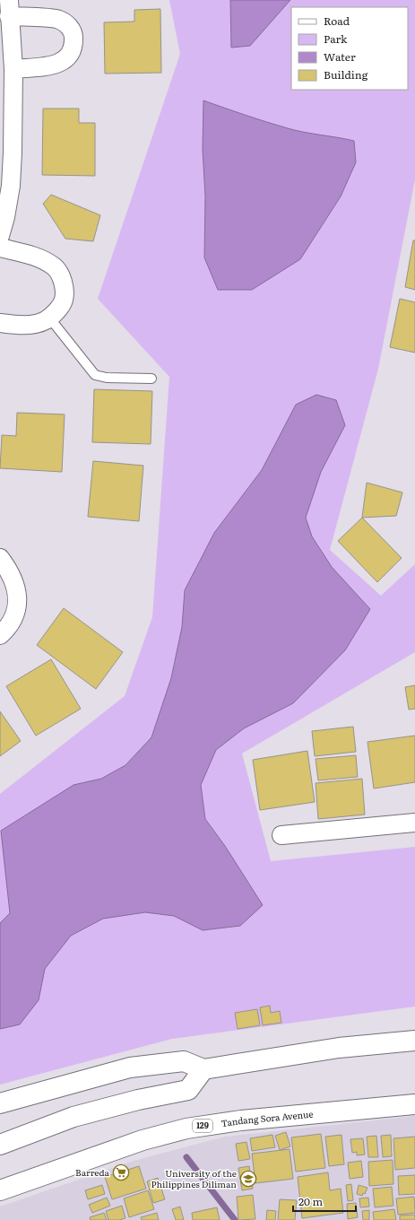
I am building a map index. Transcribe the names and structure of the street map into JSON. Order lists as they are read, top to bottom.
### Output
{
  "streets": {
    "main road": ["Tandang Sora Avenue", "129"]
  },
  "places": {
    "supermarket": ["Barreda"],
    "school or university": ["University of the Philippines Diliman"]
  },
  "legend": [
    "Road",
    "Park",
    "Water",
    "Building"
  ],
  "scale_bar": "20 m"
}
